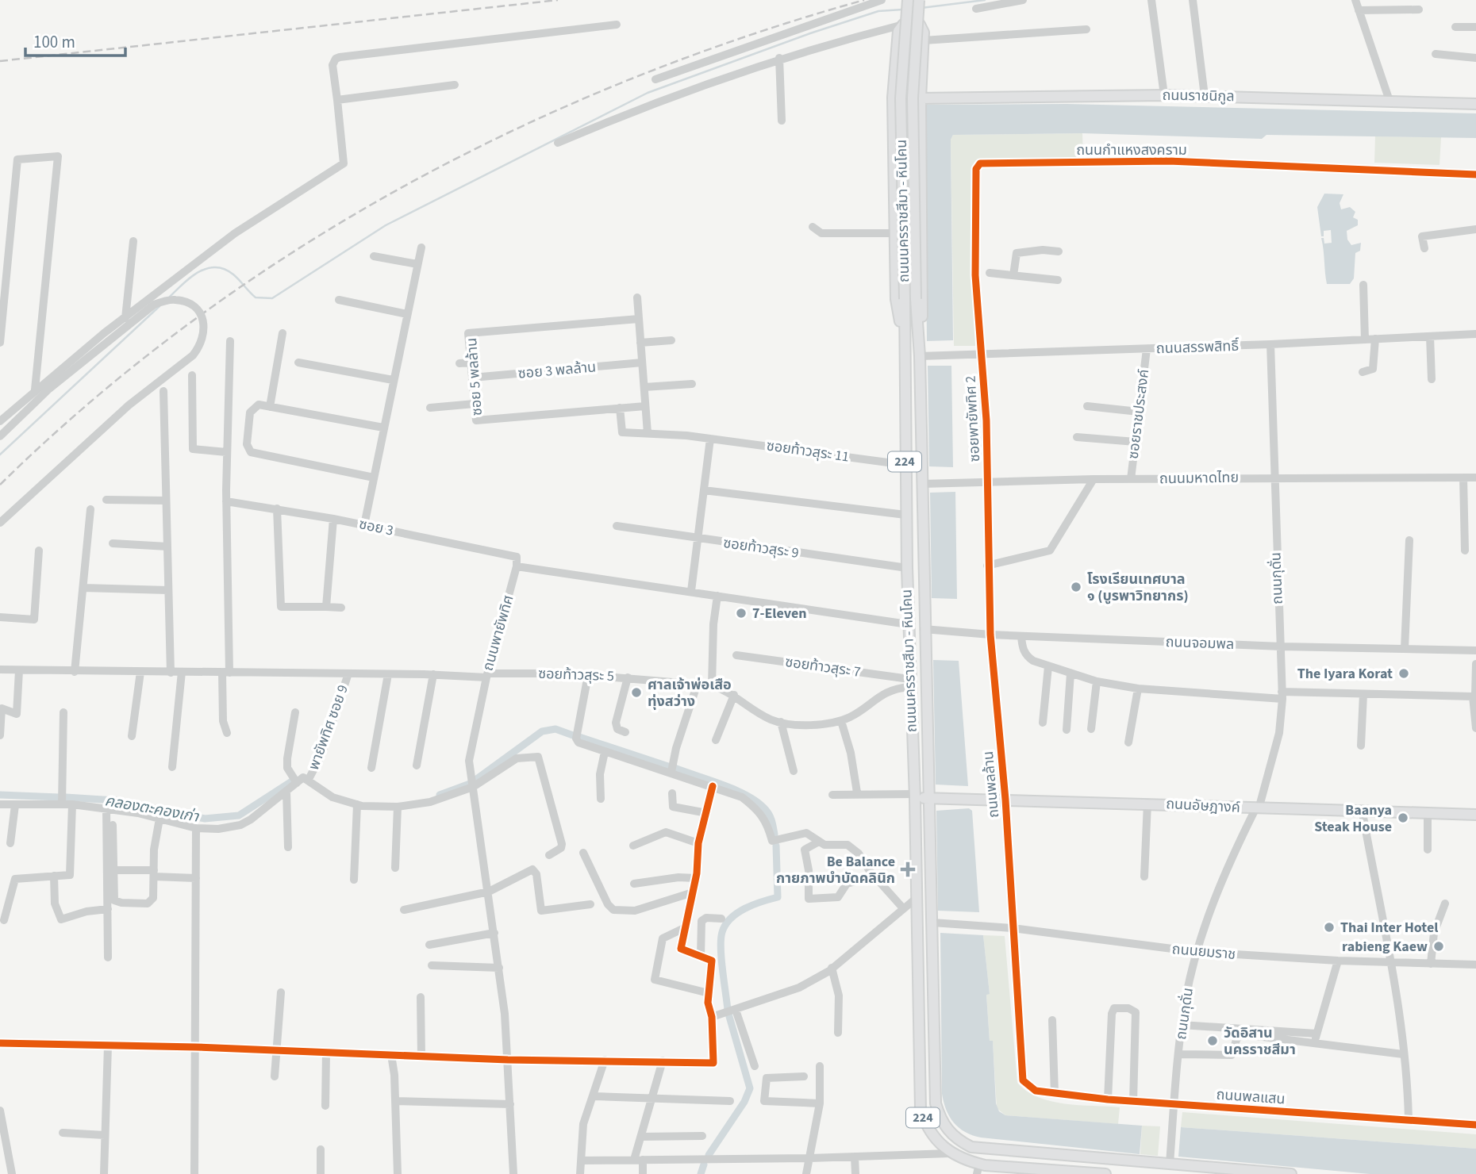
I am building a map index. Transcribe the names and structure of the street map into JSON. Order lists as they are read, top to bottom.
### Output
{
  "streets": {
    "main road": [
      "ถนนราชนิกูล",
      "ถนนนครราชสีมา - หินโคน",
      "224",
      "ถนนอัษฎางค์"
    ],
    "street": [
      "ถนนกำแหงสงคราม",
      "ถนนสรรพสิทธิ์",
      "ซอย 3 พลล้าน",
      "ซอย 5 พลล้าน",
      "ซอยราชประสงค์",
      "ซอยพายัพทิศ 2",
      "ซอยท้าวสุระ 11",
      "ถนนมหาดไทย",
      "ซอย 3",
      "ซอยท้าวสุระ 9",
      "ถนนกุดั่น",
      "ถนนพายัพทิศ",
      "ถนนจอมพล",
      "ซอยท้าวสุระ 7",
      "ซอยท้าวสุระ 5",
      "พายัพทิศ ซอย 9",
      "ถนนพลล้าน",
      "ถนนยมราช",
      "ถนนพลแสน"
    ]
  },
  "crossings": [
    ["ถนนกำแหงสงคราม", "ถนนสรรพสิทธิ์"],
    ["ถนนกำแหงสงคราม", "ซอยพายัพทิศ 2"],
    ["ถนนนครราชสีมา - หินโคน", "ซอยท้าวสุระ 11"],
    ["ถนนนครราชสีมา - หินโคน", "ซอยท้าวสุระ 9"],
    ["ถนนนครราชสีมา - หินโคน", "ซอยท้าวสุระ 7"],
    ["ถนนนครราชสีมา - หินโคน", "ซอยท้าวสุระ 5"],
    ["ถนนนครราชสีมา - หินโคน", "ถนนอัษฎางค์"],
    ["ถนนสรรพสิทธิ์", "ซอยราชประสงค์"],
    ["ถนนสรรพสิทธิ์", "ซอยพายัพทิศ 2"],
    ["ถนนสรรพสิทธิ์", "ถนนกุดั่น"],
    ["ซอย 3 พลล้าน", "ซอย 5 พลล้าน"],
    ["ซอย 5 พลล้าน", "ซอยท้าวสุระ 11"],
    ["ซอยราชประสงค์", "ถนนมหาดไทย"],
    ["ซอยพายัพทิศ 2", "ถนนมหาดไทย"],
    ["ซอยพายัพทิศ 2", "ถนนพลล้าน"],
    ["ถนนมหาดไทย", "ถนนกุดั่น"],
    ["ถนนมหาดไทย", "ถนนพลล้าน"],
    ["ซอย 3", "ถนนพายัพทิศ"],
    ["ถนนกุดั่น", "ถนนจอมพล"],
    ["ถนนกุดั่น", "ถนนอัษฎางค์"],
    ["ถนนกุดั่น", "ถนนยมราช"],
    ["ถนนกุดั่น", "ถนนพลแสน"],
    ["ถนนพายัพทิศ", "ซอยท้าวสุระ 5"],
    ["ถนนพายัพทิศ", "พายัพทิศ ซอย 9"],
    ["ถนนจอมพล", "ถนนพลล้าน"],
    ["ซอยท้าวสุระ 7", "ซอยท้าวสุระ 5"],
    ["ถนนพลล้าน", "ถนนอัษฎางค์"],
    ["ถนนพลล้าน", "ถนนยมราช"],
    ["ถนนพลล้าน", "ถนนพลแสน"]
  ],
  "water": ["คลองตะคองเก่า"],
  "places": {
    "other": [
      "โรงเรียนเทศบาล ๑ (บูรพาวิทยากร)",
      "7-Eleven",
      "The Iyara Korat",
      "ศาลเจ้าพ่อเสือ ทุ่งสว่าง",
      "Baanya Steak House",
      "Thai Inter Hotel",
      "rabieng Kaew",
      "วัดอิสาน นครราชสีมา"
    ],
    "health": ["Be Balance กายภาพบำบัดคลินิก"]
  },
  "scale_bar": "100 m"
}
